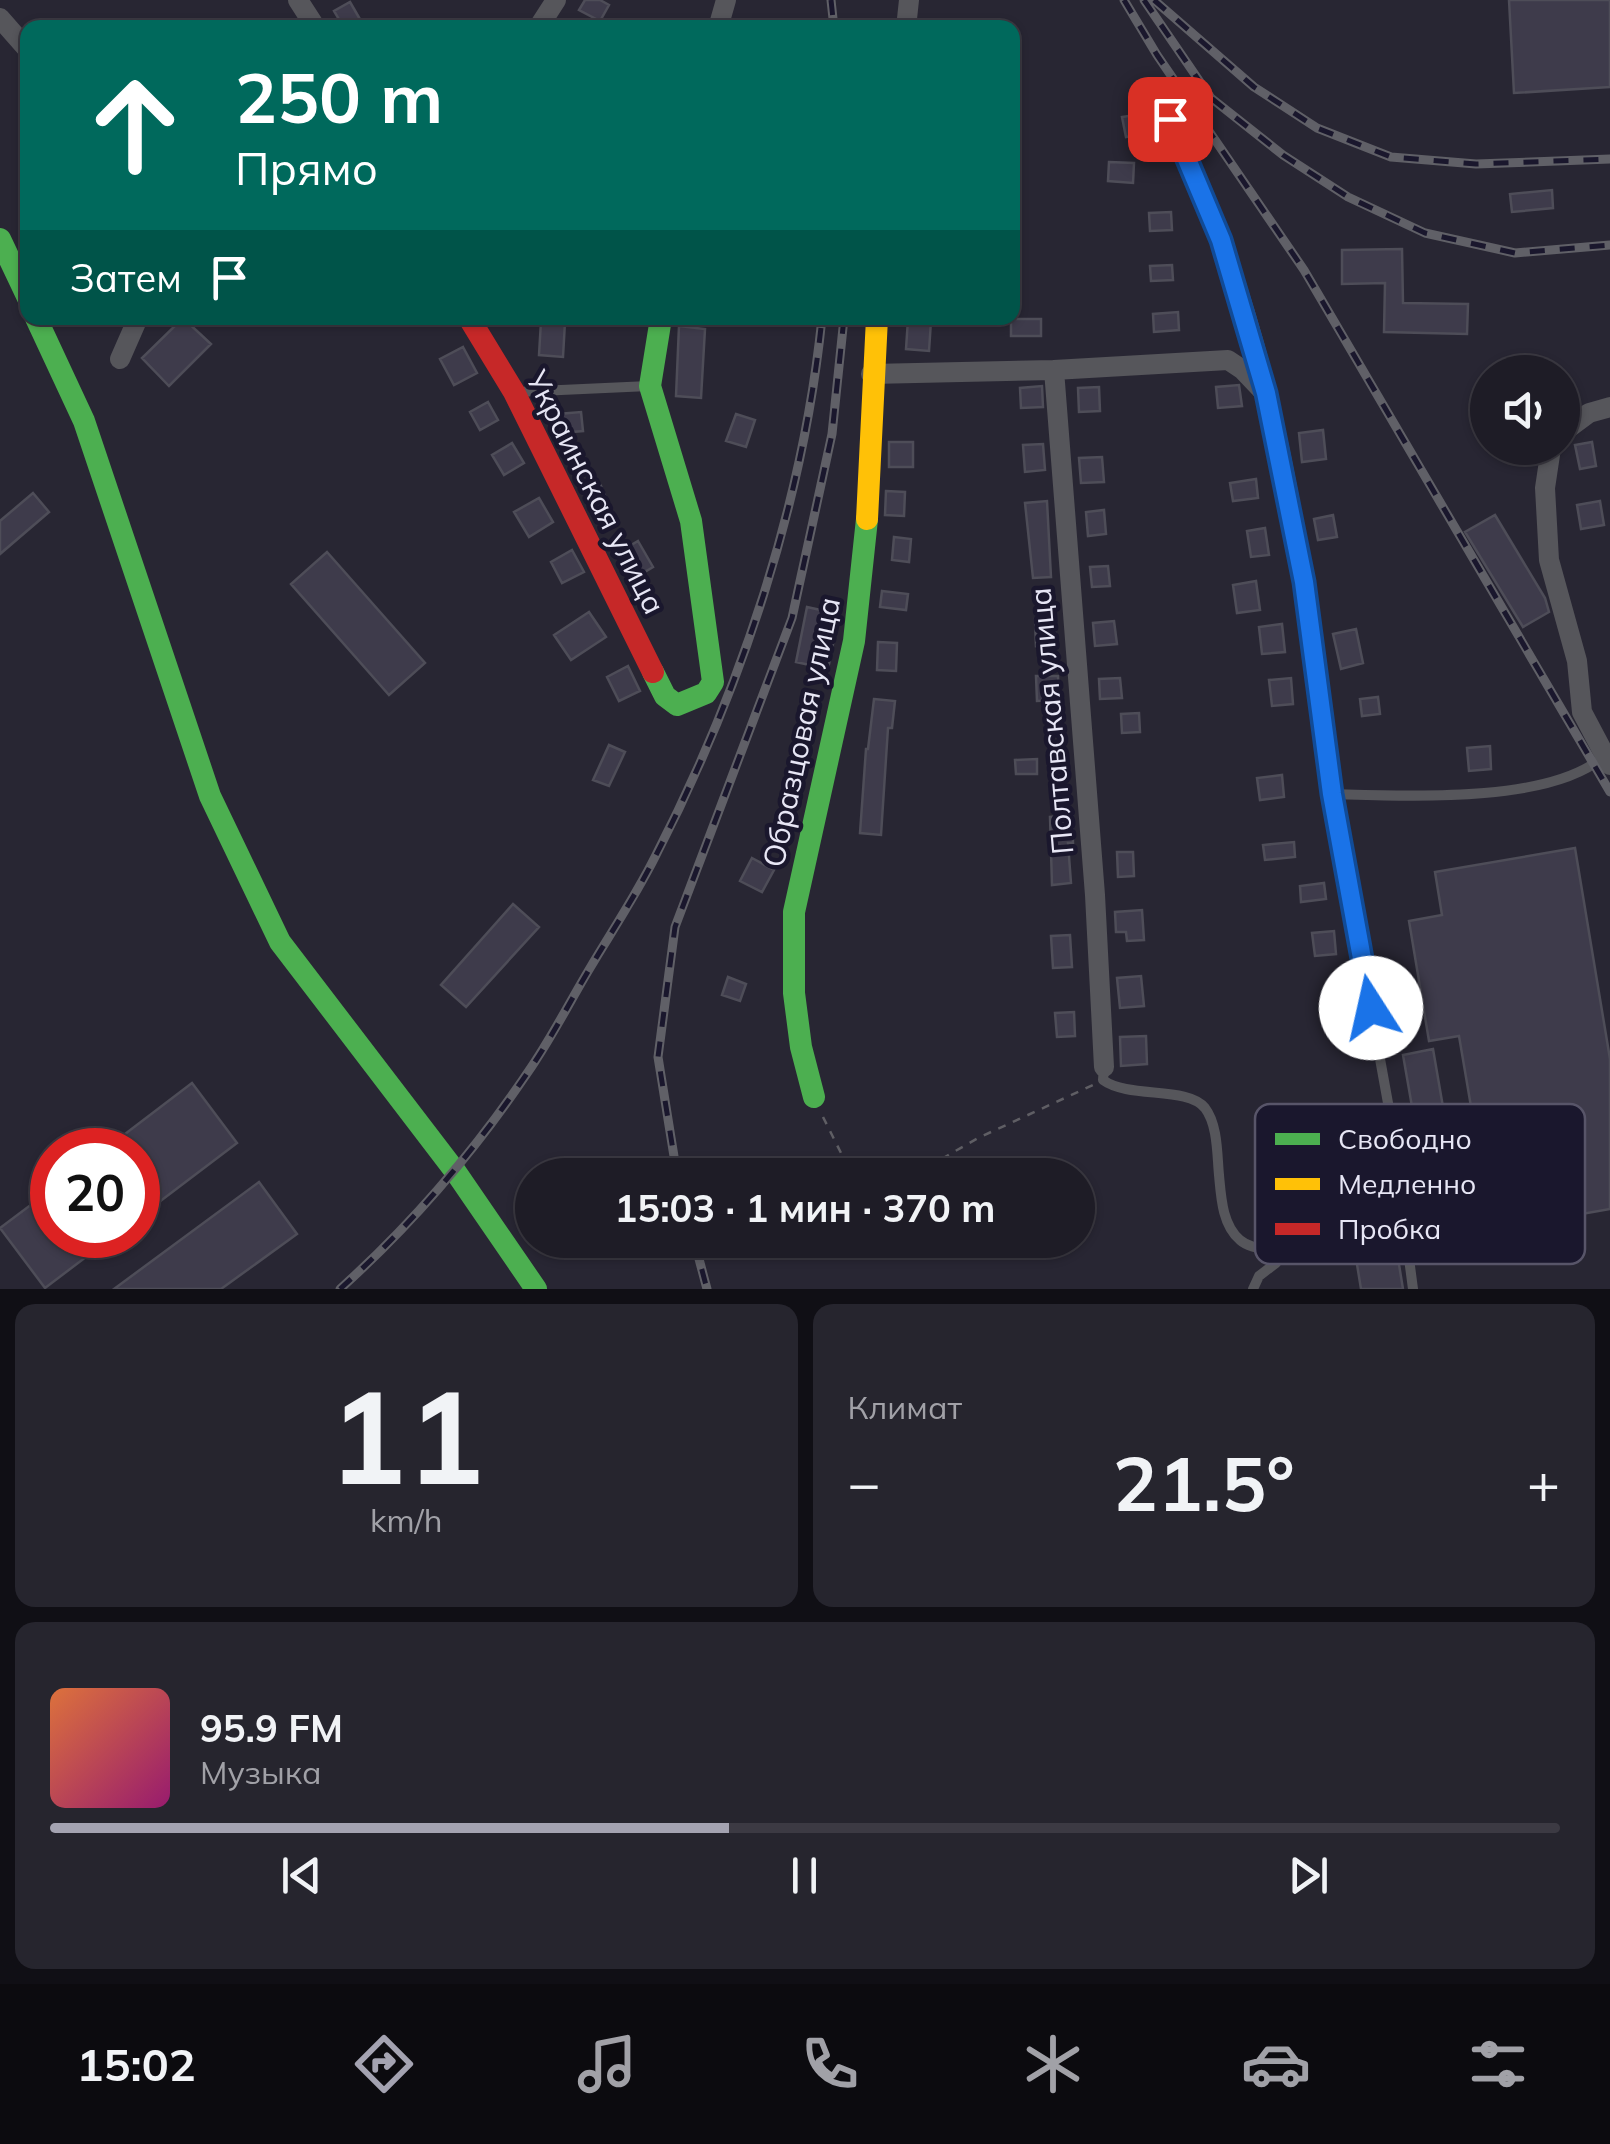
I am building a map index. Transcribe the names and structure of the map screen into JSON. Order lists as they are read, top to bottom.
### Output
{
  "streets": {
    "street": ["Украинская улица", "Полтавская улица", "Образцовая улица"]
  },
  "legend": ["Свободно", "Медленно", "Пробка"],
  "page": {
    "turn": ["250 m", "Прямо"],
    "then": "Затем",
    "limit": "20",
    "trip": "15:03 · 1 мин · 370 m",
    "tile": [
      ["11", "km/h"],
      "Климат"
    ],
    "heat": ["−", "21.5°", "+"],
    "song": ["95.9 FM", "Музыка"],
    "tabs": "15:02"
  }
}
